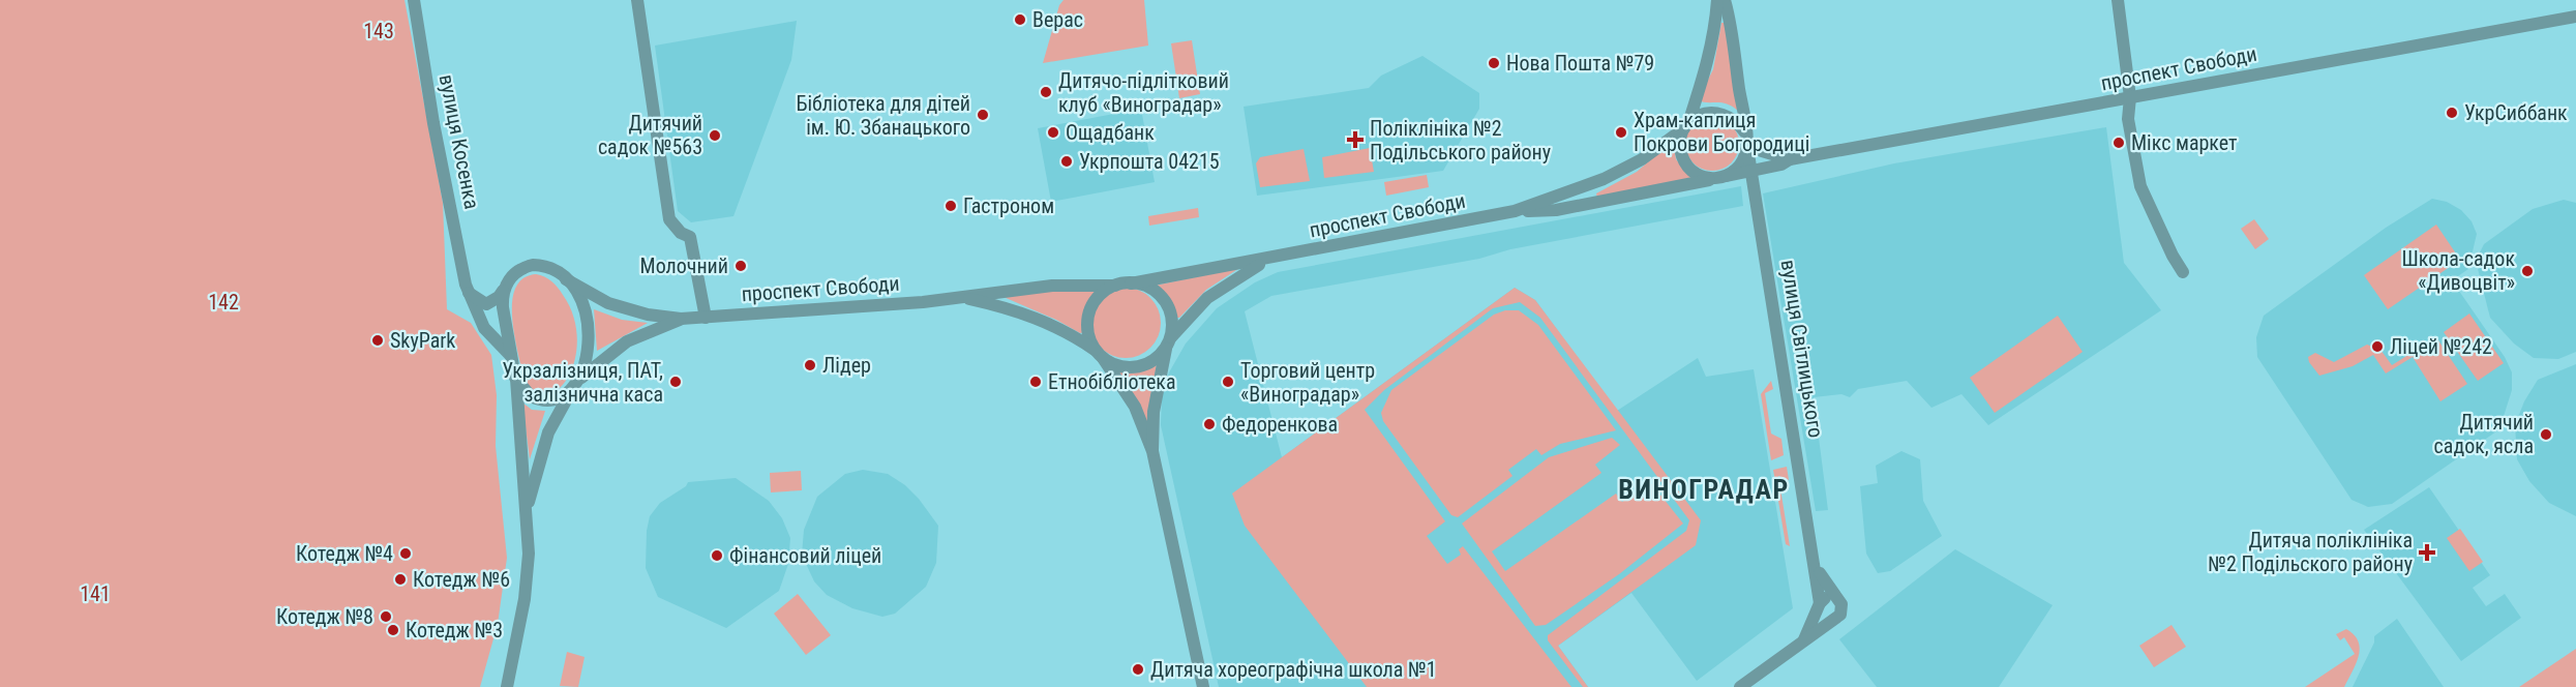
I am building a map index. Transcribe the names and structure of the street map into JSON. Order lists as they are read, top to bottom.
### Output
{
  "streets": {
    "street": ["проспект Свободи", "вулиця Косенка", "вулиця Світлицького"]
  },
  "crossings": [
    ["проспект Свободи", "вулиця Косенка"],
    ["проспект Свободи", "вулиця Світлицького"]
  ],
  "districts": ["ВИНОГРАДАР"],
  "parks": ["143", "142", "141"],
  "places": {
    "other": [
      "Верас",
      "Нова Пошта №79",
      "Дитячо-підлітковий клуб «Виноградар»",
      "УкрСиббанк",
      "Бібліотека для дітей ім. Ю. Збанацького",
      "Ощадбанк",
      "Храм-каплиця Покрови Богородиці",
      "Дитячий садок №563",
      "Мікс маркет",
      "Укрпошта 04215",
      "Гастроном",
      "Молочний",
      "Школа-садок «Дивоцвіт»",
      "SkyPark",
      "Ліцей №242",
      "Лідер",
      "Укрзалізниця, ПАТ, залізнична каса",
      "Етнобібліотека",
      "Торговий центр «Виноградар»",
      "Федоренкова",
      "Дитячий садок, ясла",
      "Котедж №4",
      "Фінансовий ліцей",
      "Котедж №6",
      "Котедж №8",
      "Котедж №3",
      "Дитяча хореографічна школа №1"
    ],
    "health": ["Поліклініка №2 Подільського району", "Дитяча поліклініка №2 Подільского району"]
  }
}
